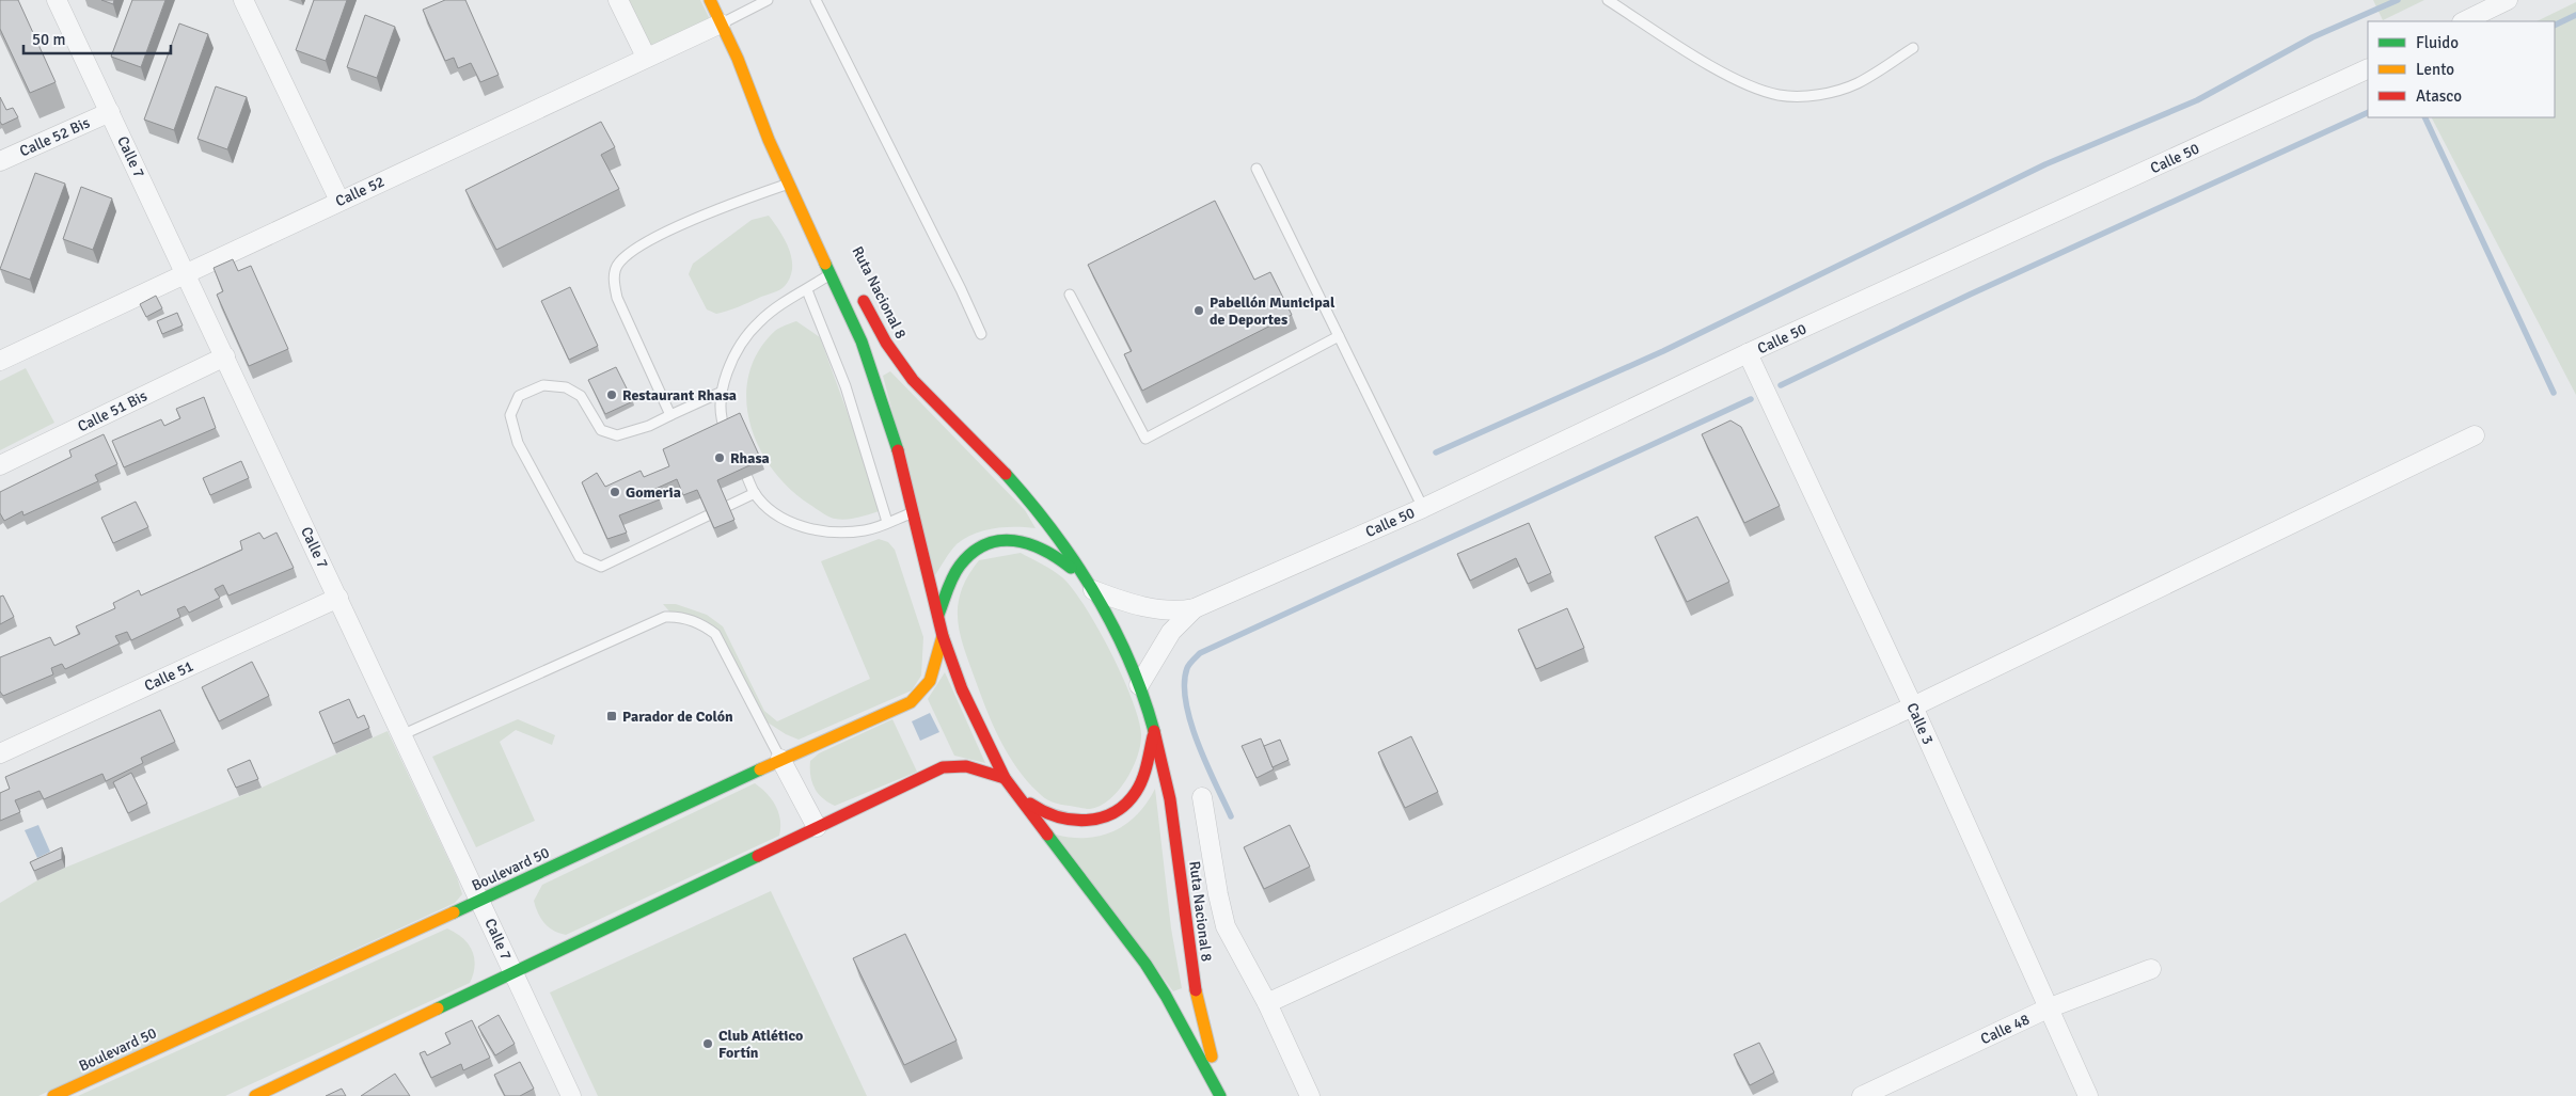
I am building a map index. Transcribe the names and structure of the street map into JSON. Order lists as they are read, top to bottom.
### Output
{
  "streets": {
    "main road": ["Ruta Nacional 8", "Boulevard 50"],
    "street": [
      "Calle 52 Bis",
      "Calle 7",
      "Calle 50",
      "Calle 52",
      "Calle 51 Bis",
      "Calle 51",
      "Calle 3",
      "Calle 48"
    ]
  },
  "crossings": [
    ["Calle 52 Bis", "Calle 7"],
    ["Calle 7", "Calle 52"],
    ["Calle 7", "Calle 51 Bis"],
    ["Calle 7", "Calle 51"],
    ["Calle 7", "Boulevard 50"],
    ["Calle 50", "Ruta Nacional 8"],
    ["Calle 50", "Calle 3"],
    ["Calle 52", "Ruta Nacional 8"],
    ["Ruta Nacional 8", "Boulevard 50"],
    ["Calle 3", "Calle 48"]
  ],
  "places": {
    "other": [
      "Pabellón Municipal de Deportes",
      "Restaurant Rhasa",
      "Rhasa",
      "Gomeria",
      "Club Atlético Fortín"
    ],
    "transit": ["Parador de Colón"]
  },
  "legend": ["Fluido", "Lento", "Atasco"],
  "scale_bar": "50 m"
}
